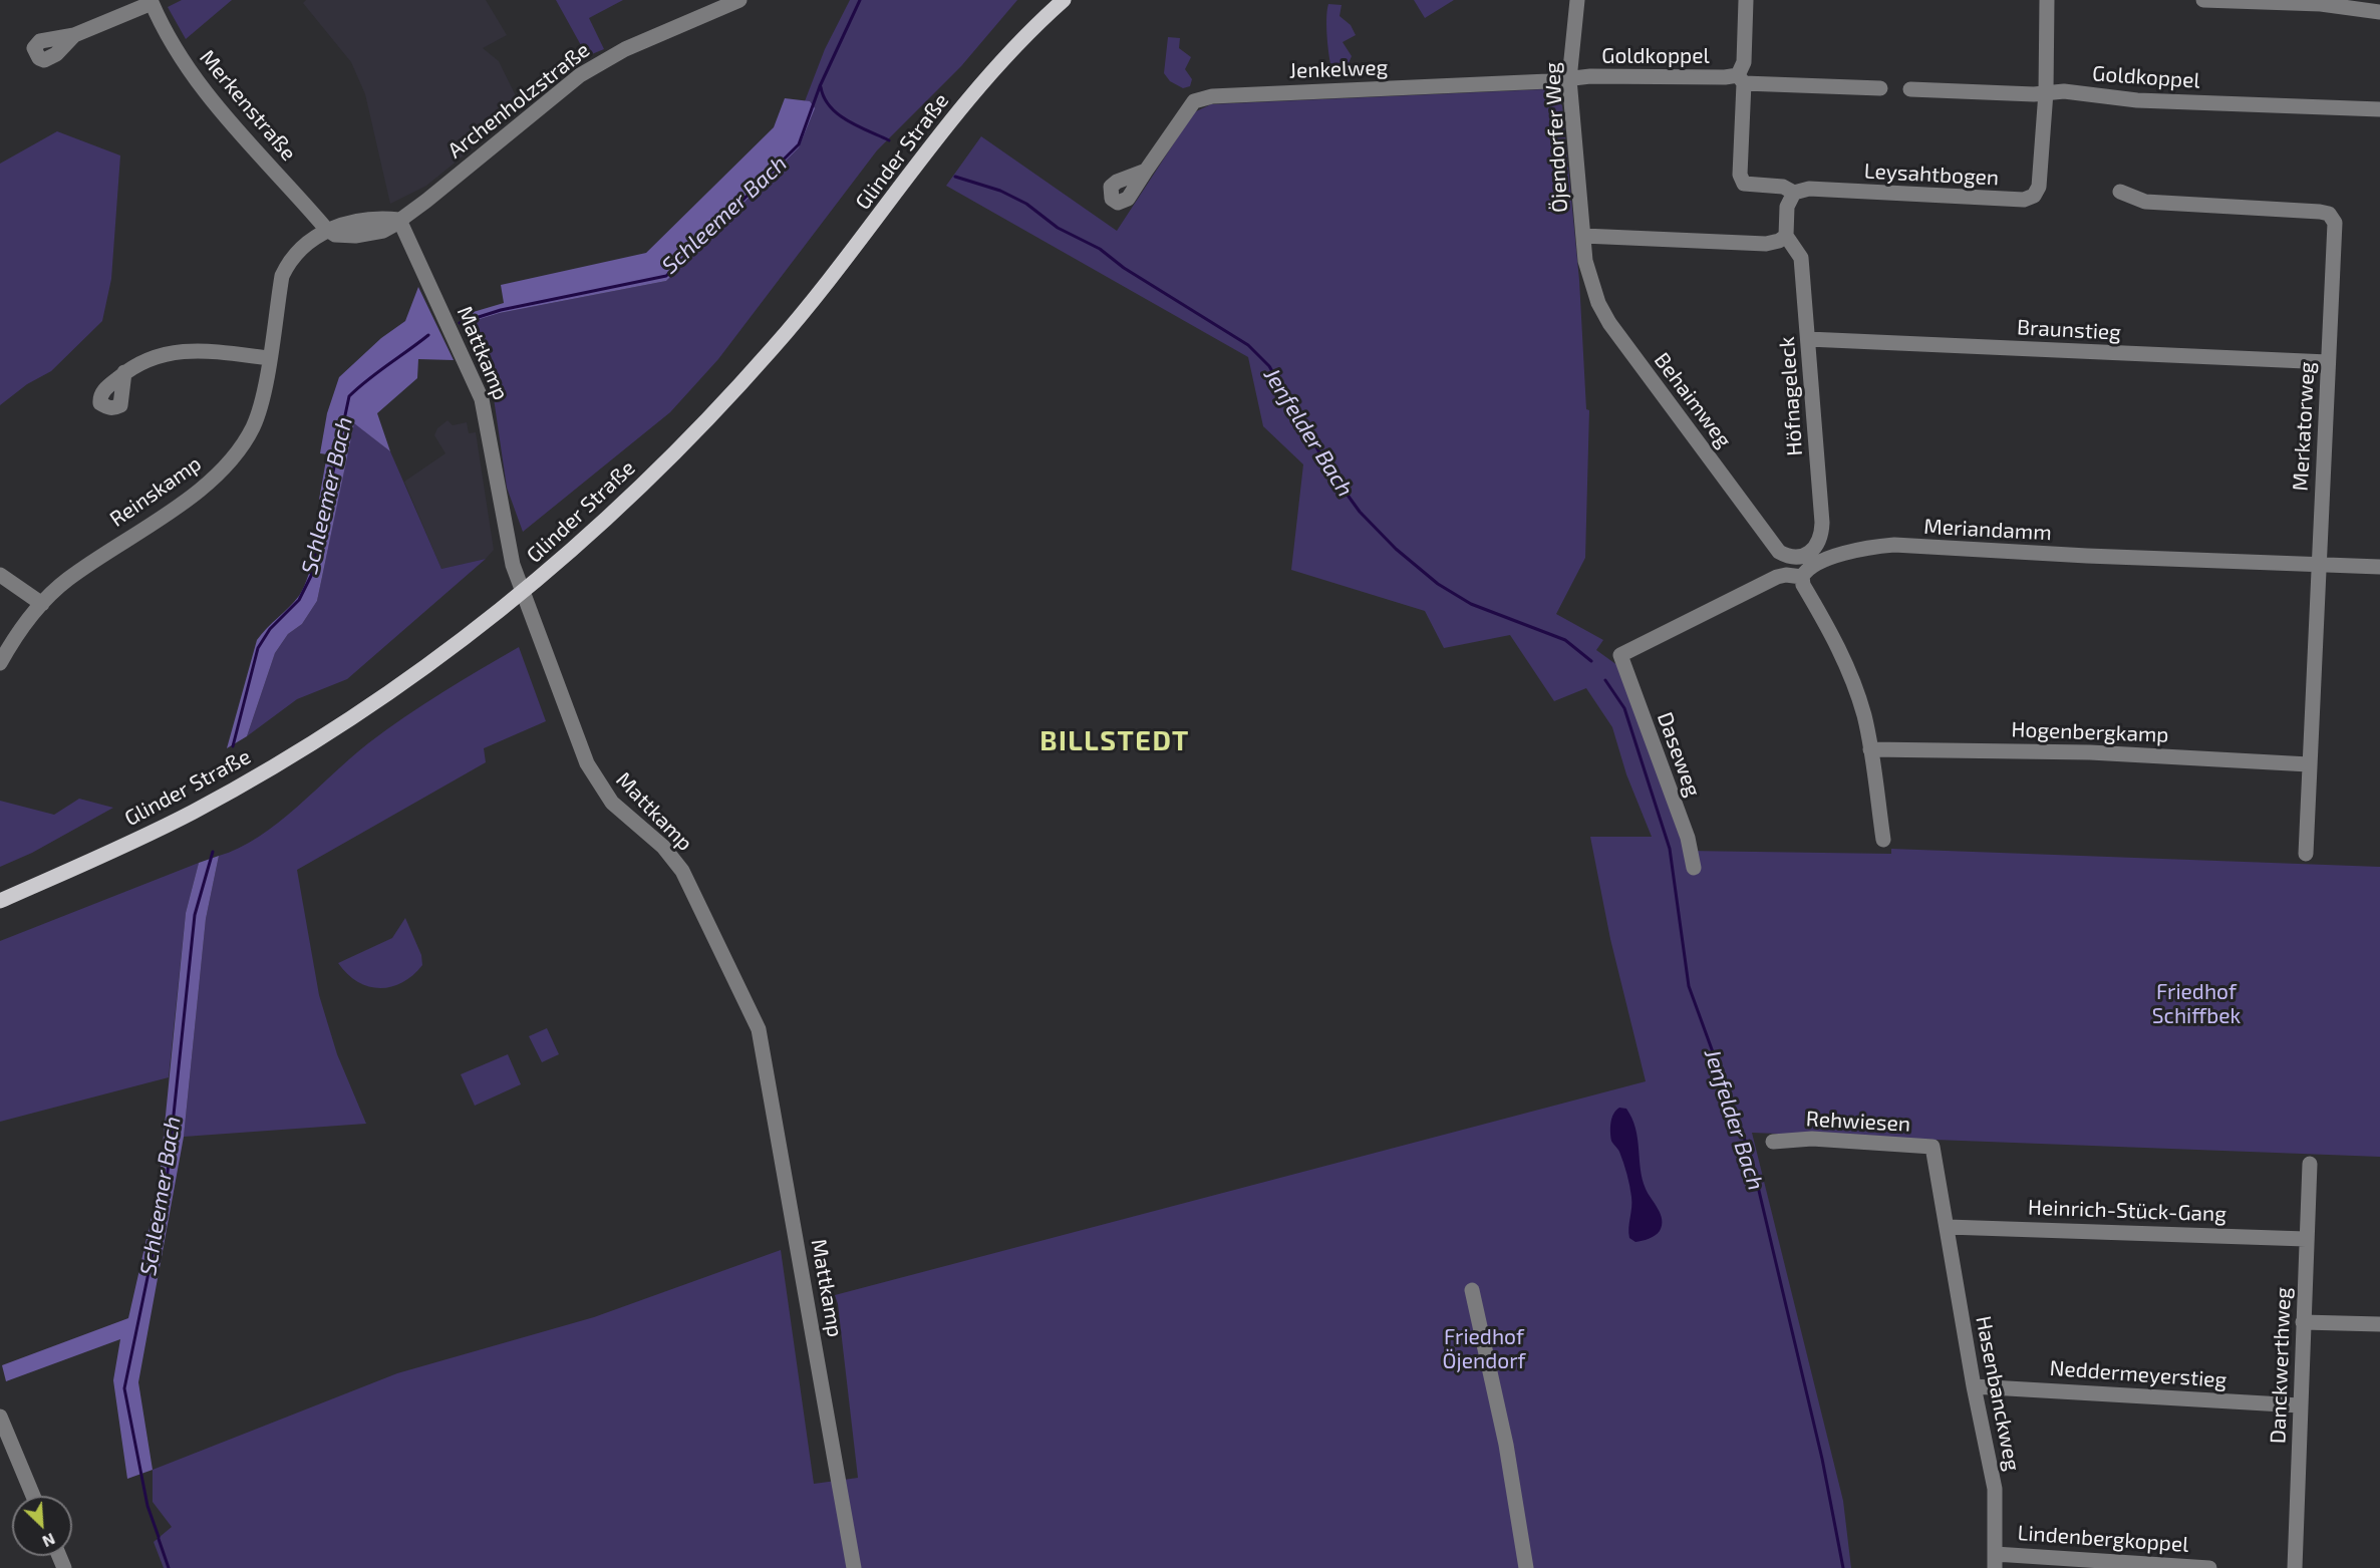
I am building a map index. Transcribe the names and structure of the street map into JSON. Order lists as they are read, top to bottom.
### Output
{
  "streets": {
    "main road": ["Glinder Straße"],
    "street": [
      "Goldkoppel",
      "Jenkelweg",
      "Archenholzstraße",
      "Merkenstraße",
      "Öjendorfer Weg",
      "Leysahtbogen",
      "Braunstieg",
      "Mattkamp",
      "Höfnageleck",
      "Behaimweg",
      "Merkatorweg",
      "Reinskamp",
      "Meriandamm",
      "Hogenbergkamp",
      "Daseweg",
      "Rehwiesen",
      "Heinrich-Stück-Gang",
      "Danckwerthweg",
      "Neddermeyerstieg",
      "Hasenbanckweg",
      "Lindenbergkoppel"
    ]
  },
  "crossings": [
    ["Goldkoppel", "Jenkelweg"],
    ["Goldkoppel", "Öjendorfer Weg"],
    ["Goldkoppel", "Leysahtbogen"],
    ["Jenkelweg", "Öjendorfer Weg"],
    ["Archenholzstraße", "Merkenstraße"],
    ["Archenholzstraße", "Mattkamp"],
    ["Archenholzstraße", "Reinskamp"],
    ["Merkenstraße", "Reinskamp"],
    ["Öjendorfer Weg", "Behaimweg"],
    ["Glinder Straße", "Mattkamp"],
    ["Braunstieg", "Höfnageleck"],
    ["Braunstieg", "Merkatorweg"],
    ["Höfnageleck", "Behaimweg"],
    ["Merkatorweg", "Meriandamm"],
    ["Merkatorweg", "Hogenbergkamp"],
    ["Meriandamm", "Daseweg"],
    ["Rehwiesen", "Heinrich-Stück-Gang"],
    ["Rehwiesen", "Hasenbanckweg"],
    ["Heinrich-Stück-Gang", "Danckwerthweg"],
    ["Heinrich-Stück-Gang", "Hasenbanckweg"],
    ["Danckwerthweg", "Neddermeyerstieg"],
    ["Neddermeyerstieg", "Hasenbanckweg"],
    ["Hasenbanckweg", "Lindenbergkoppel"]
  ],
  "districts": ["BILLSTEDT"],
  "water": ["Schleemer Bach", "Jenfelder Bach"],
  "parks": ["Friedhof Schiffbek", "Friedhof Öjendorf"],
  "north": "bottom right"
}
